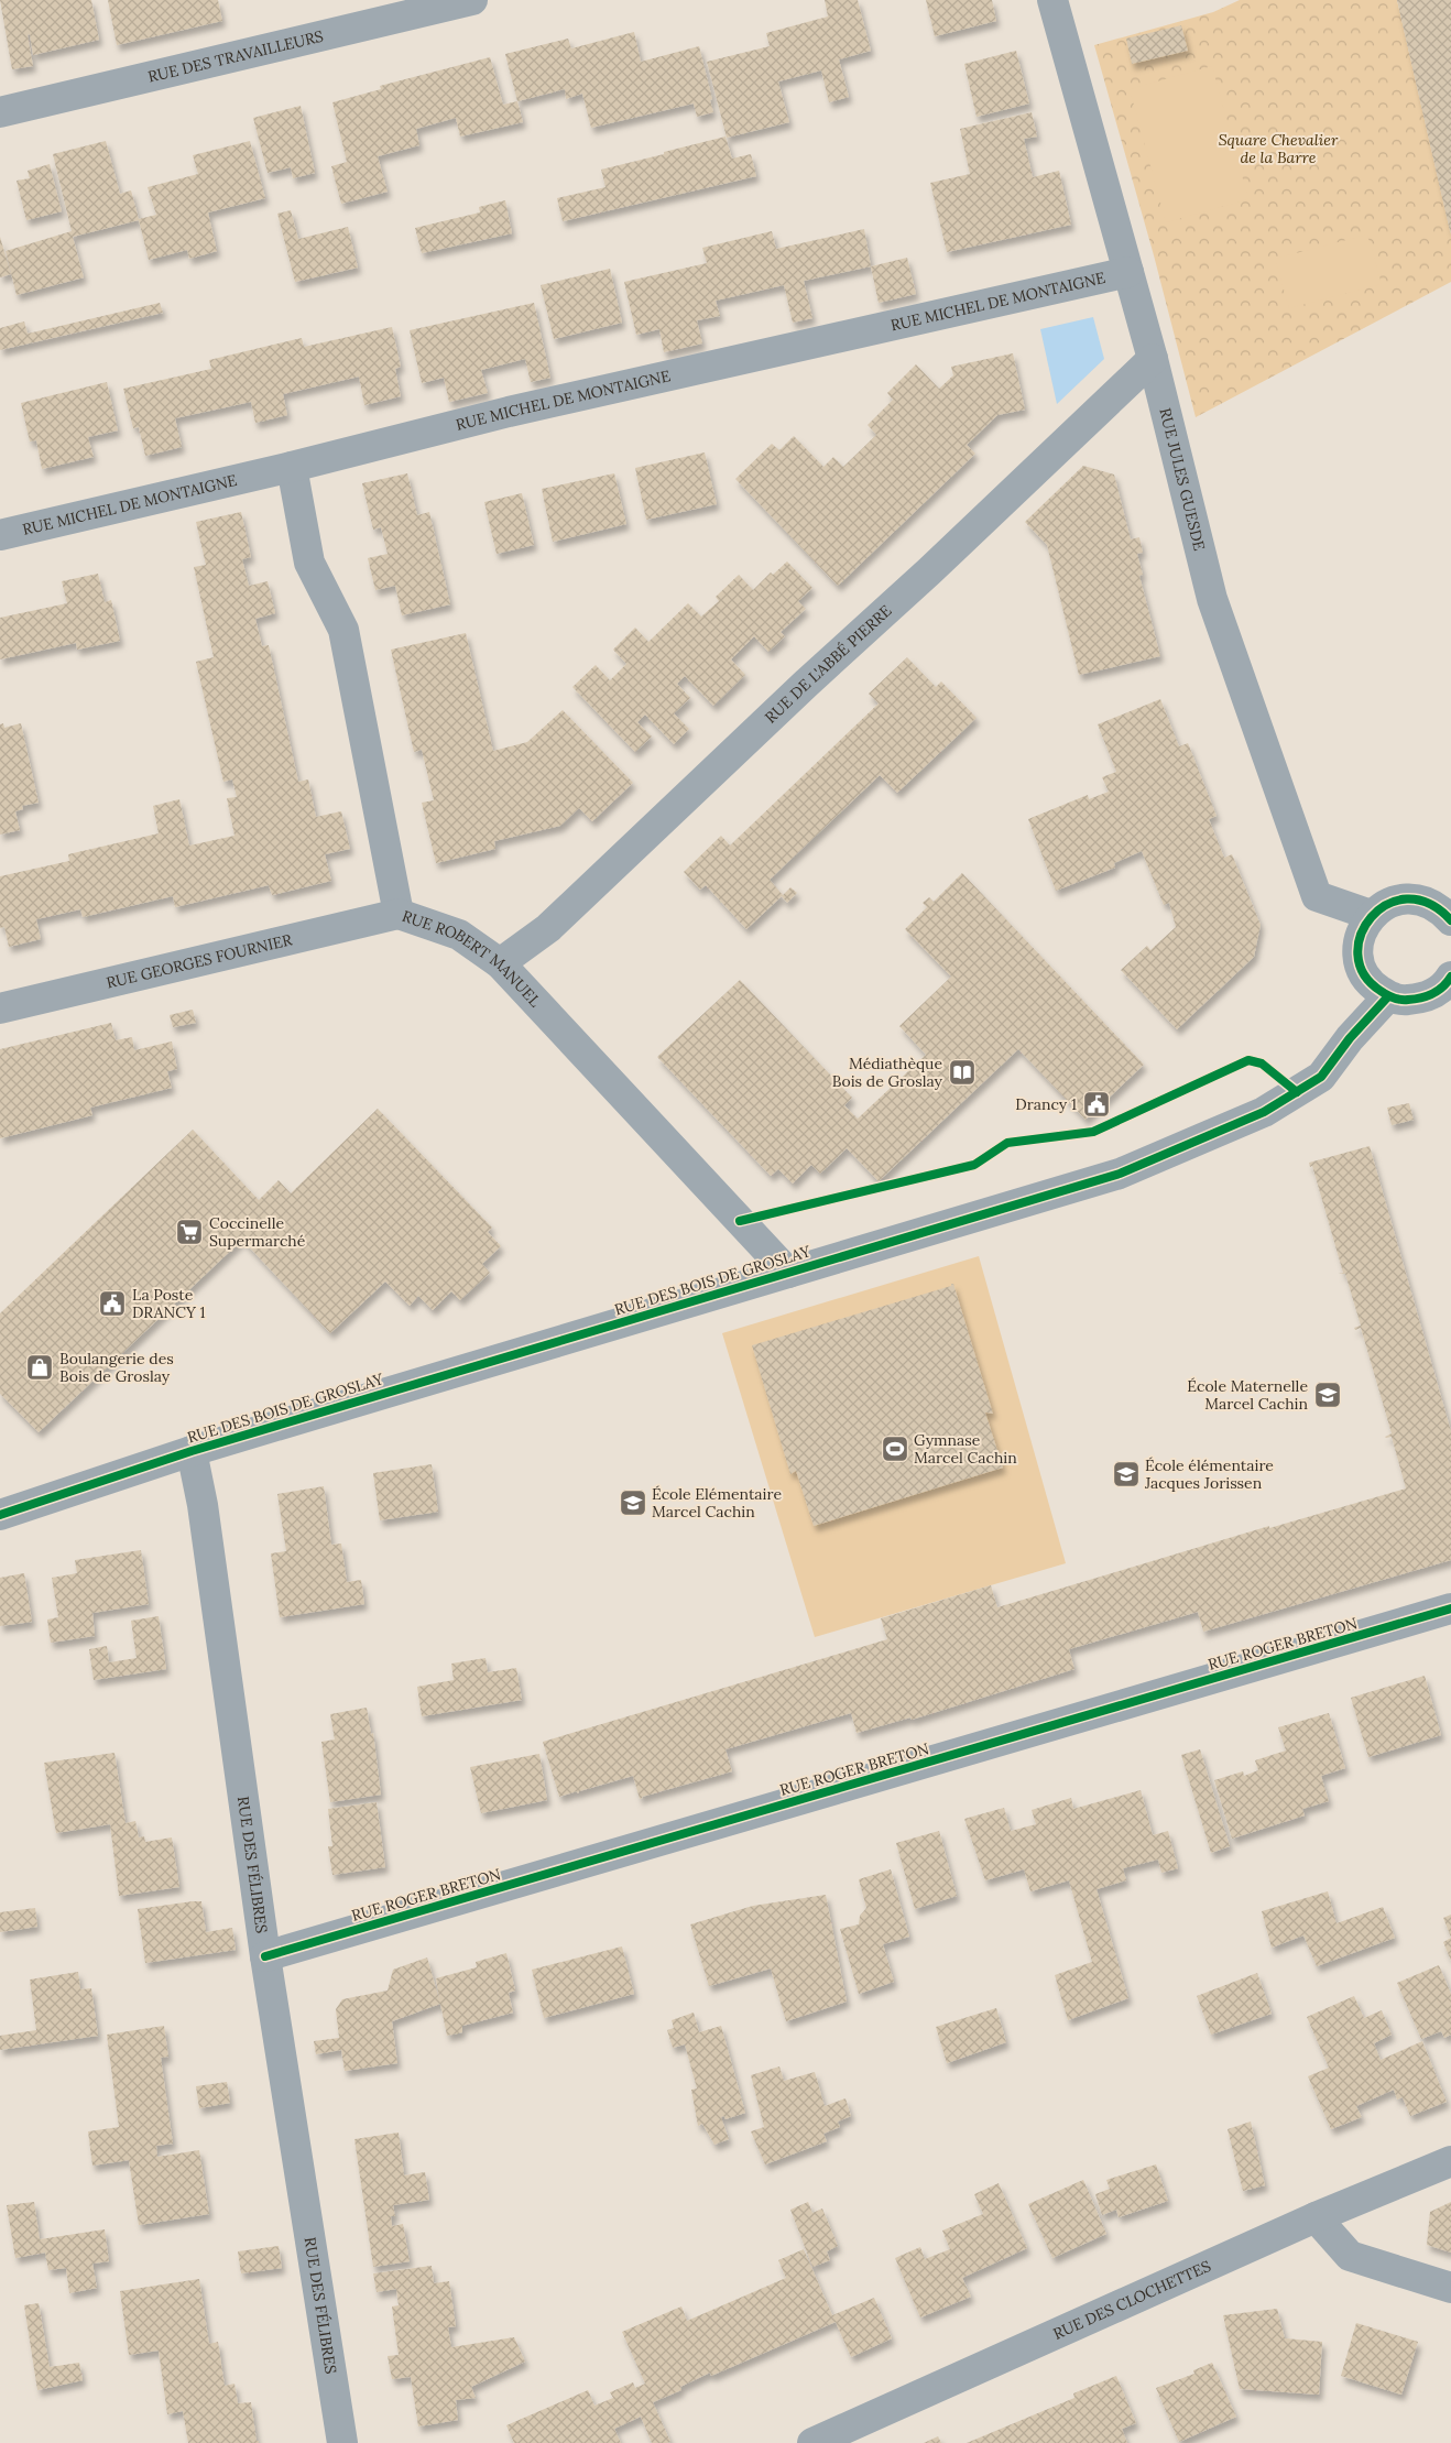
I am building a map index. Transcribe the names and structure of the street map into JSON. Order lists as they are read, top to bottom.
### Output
{
  "streets": {
    "street": [
      "RUE DES TRAVAILLEURS",
      "RUE MICHEL DE MONTAIGNE",
      "RUE JULES GUESDE",
      "RUE DE L'ABBÉ PIERRE",
      "RUE ROBERT MANUEL",
      "RUE GEORGES FOURNIER",
      "RUE DES BOIS DE GROSLAY",
      "RUE ROGER BRETON",
      "RUE DES FÉLIBRES",
      "RUE DES CLOCHETTES"
    ]
  },
  "crossings": [
    ["RUE MICHEL DE MONTAIGNE", "RUE JULES GUESDE"],
    ["RUE MICHEL DE MONTAIGNE", "RUE ROBERT MANUEL"],
    ["RUE JULES GUESDE", "RUE DE L'ABBÉ PIERRE"],
    ["RUE DE L'ABBÉ PIERRE", "RUE ROBERT MANUEL"],
    ["RUE ROBERT MANUEL", "RUE GEORGES FOURNIER"],
    ["RUE ROBERT MANUEL", "RUE DES BOIS DE GROSLAY"],
    ["RUE DES BOIS DE GROSLAY", "RUE DES FÉLIBRES"],
    ["RUE ROGER BRETON", "RUE DES FÉLIBRES"]
  ],
  "parks": ["Square Chevalier de la Barre"],
  "places": {
    "library": ["Médiathèque Bois de Groslay"],
    "public building": ["Drancy 1", "La Poste DRANCY 1"],
    "supermarket": ["Coccinelle Supermarché"],
    "shop": ["Boulangerie des Bois de Groslay"],
    "school or university": ["École Maternelle Marcel Cachin", "École élémentaire Jacques Jorissen", "École Elémentaire Marcel Cachin"],
    "sports": ["Gymnase Marcel Cachin"]
  }
}
